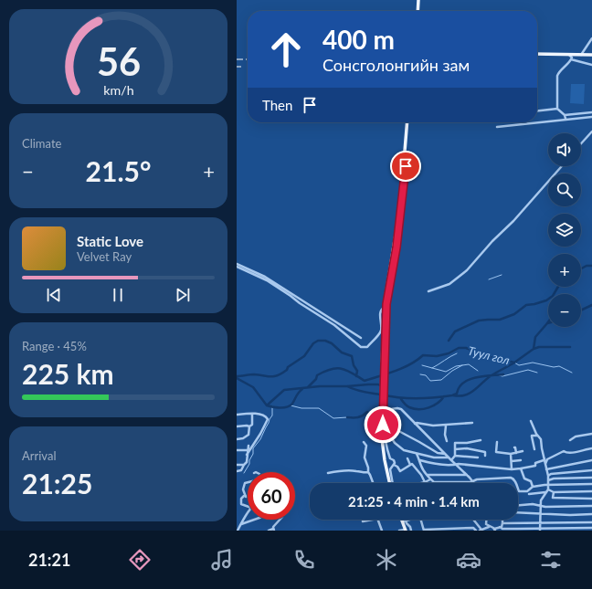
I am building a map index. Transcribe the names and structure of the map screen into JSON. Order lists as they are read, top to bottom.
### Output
{
  "water": ["Туул гол"],
  "page": {
    "turn": ["400 m", "Сонсголонгийн зам"],
    "then": "Then",
    "tile": [
      "Climate",
      ["Range · 45%", "225 km"],
      ["Arrival", "21:25"]
    ],
    "map_buttons": ["+", "−"],
    "heat": ["−", "21.5°", "+"],
    "song": ["Static Love", "Velvet Ray"],
    "limit": "60",
    "trip": "21:25 · 4 min · 1.4 km",
    "tabs": "21:21",
    "gauge": ["56", "km/h"]
  }
}
